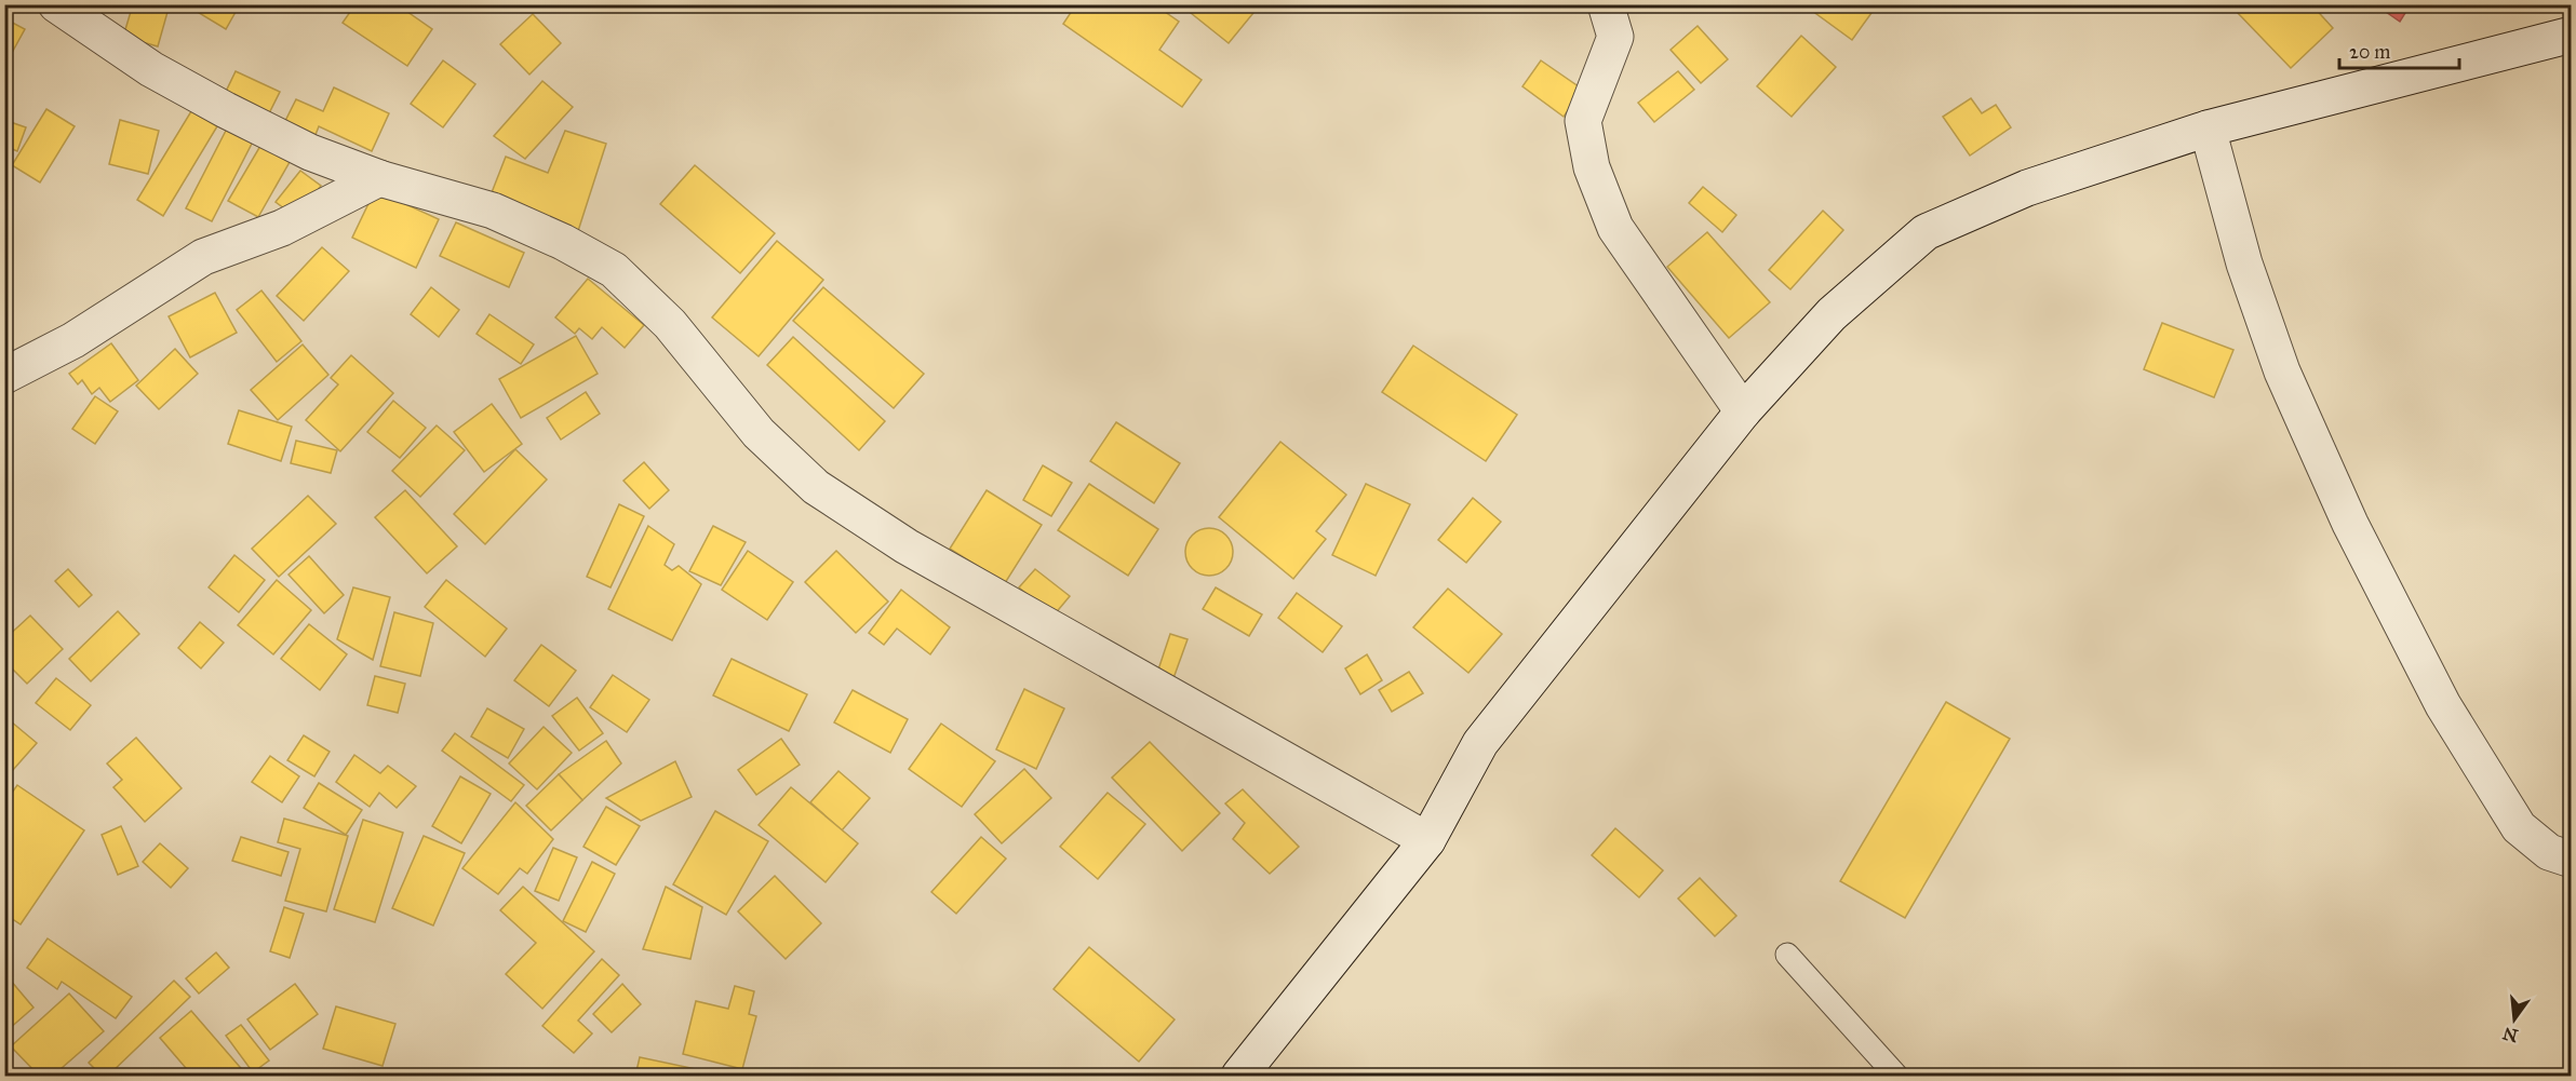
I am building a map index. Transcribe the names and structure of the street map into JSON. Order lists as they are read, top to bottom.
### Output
{
  "scale_bar": "20 m",
  "north": "bottom"
}
